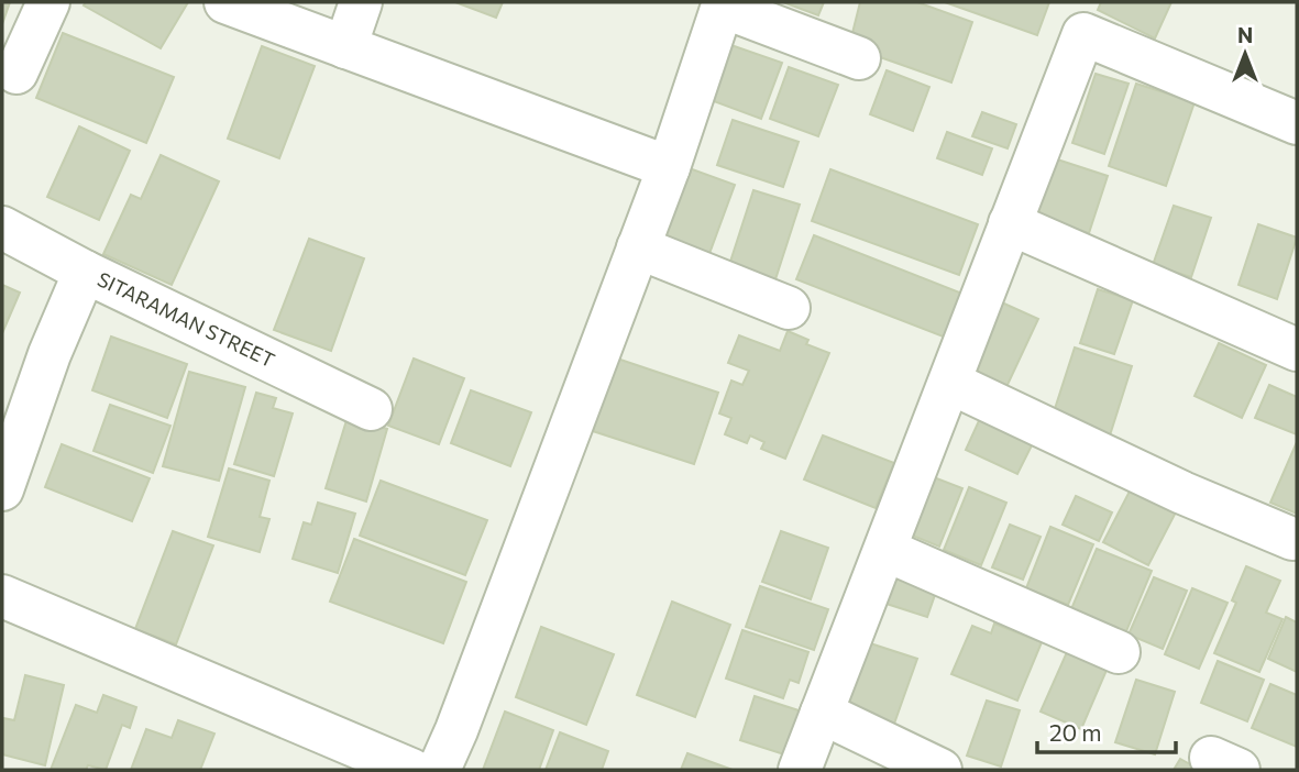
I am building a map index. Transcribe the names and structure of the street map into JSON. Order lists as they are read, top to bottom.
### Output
{
  "streets": {
    "street": ["SITARAMAN STREET"]
  },
  "scale_bar": "20 m",
  "north": "top"
}
